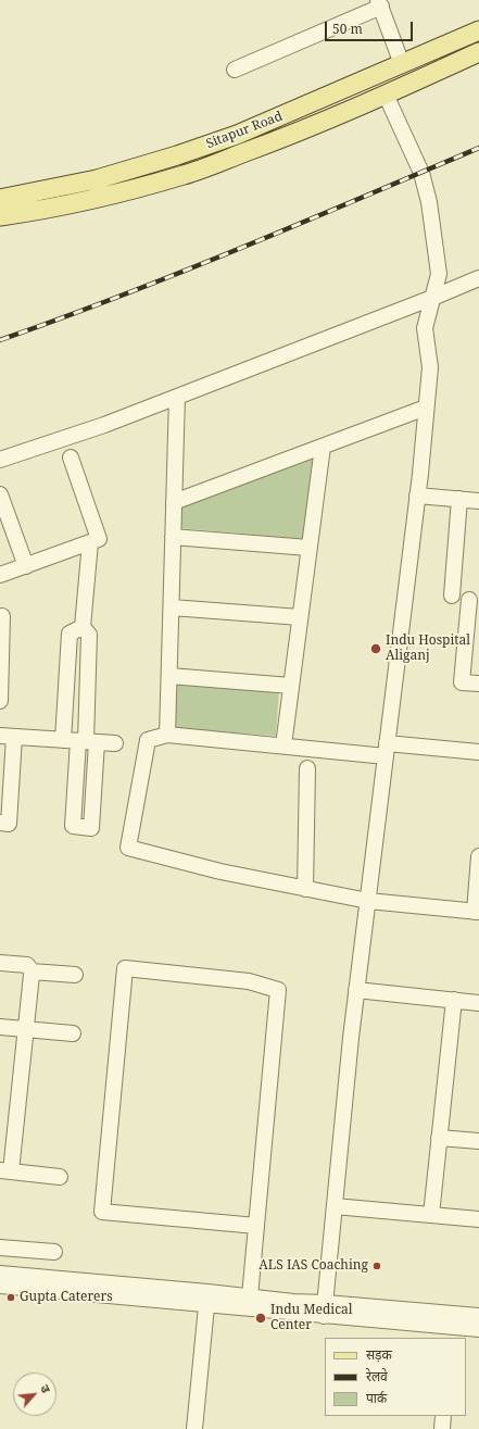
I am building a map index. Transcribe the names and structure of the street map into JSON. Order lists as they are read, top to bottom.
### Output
{
  "streets": {
    "main road": ["Sitapur Road"]
  },
  "places": [
    "Indu Hospital Aliganj",
    "ALS IAS Coaching",
    "Gupta Caterers",
    "Indu Medical Center"
  ],
  "legend": ["सड़क", "रेलवे", "पार्क"],
  "scale_bar": "50 m",
  "north": "top right"
}
